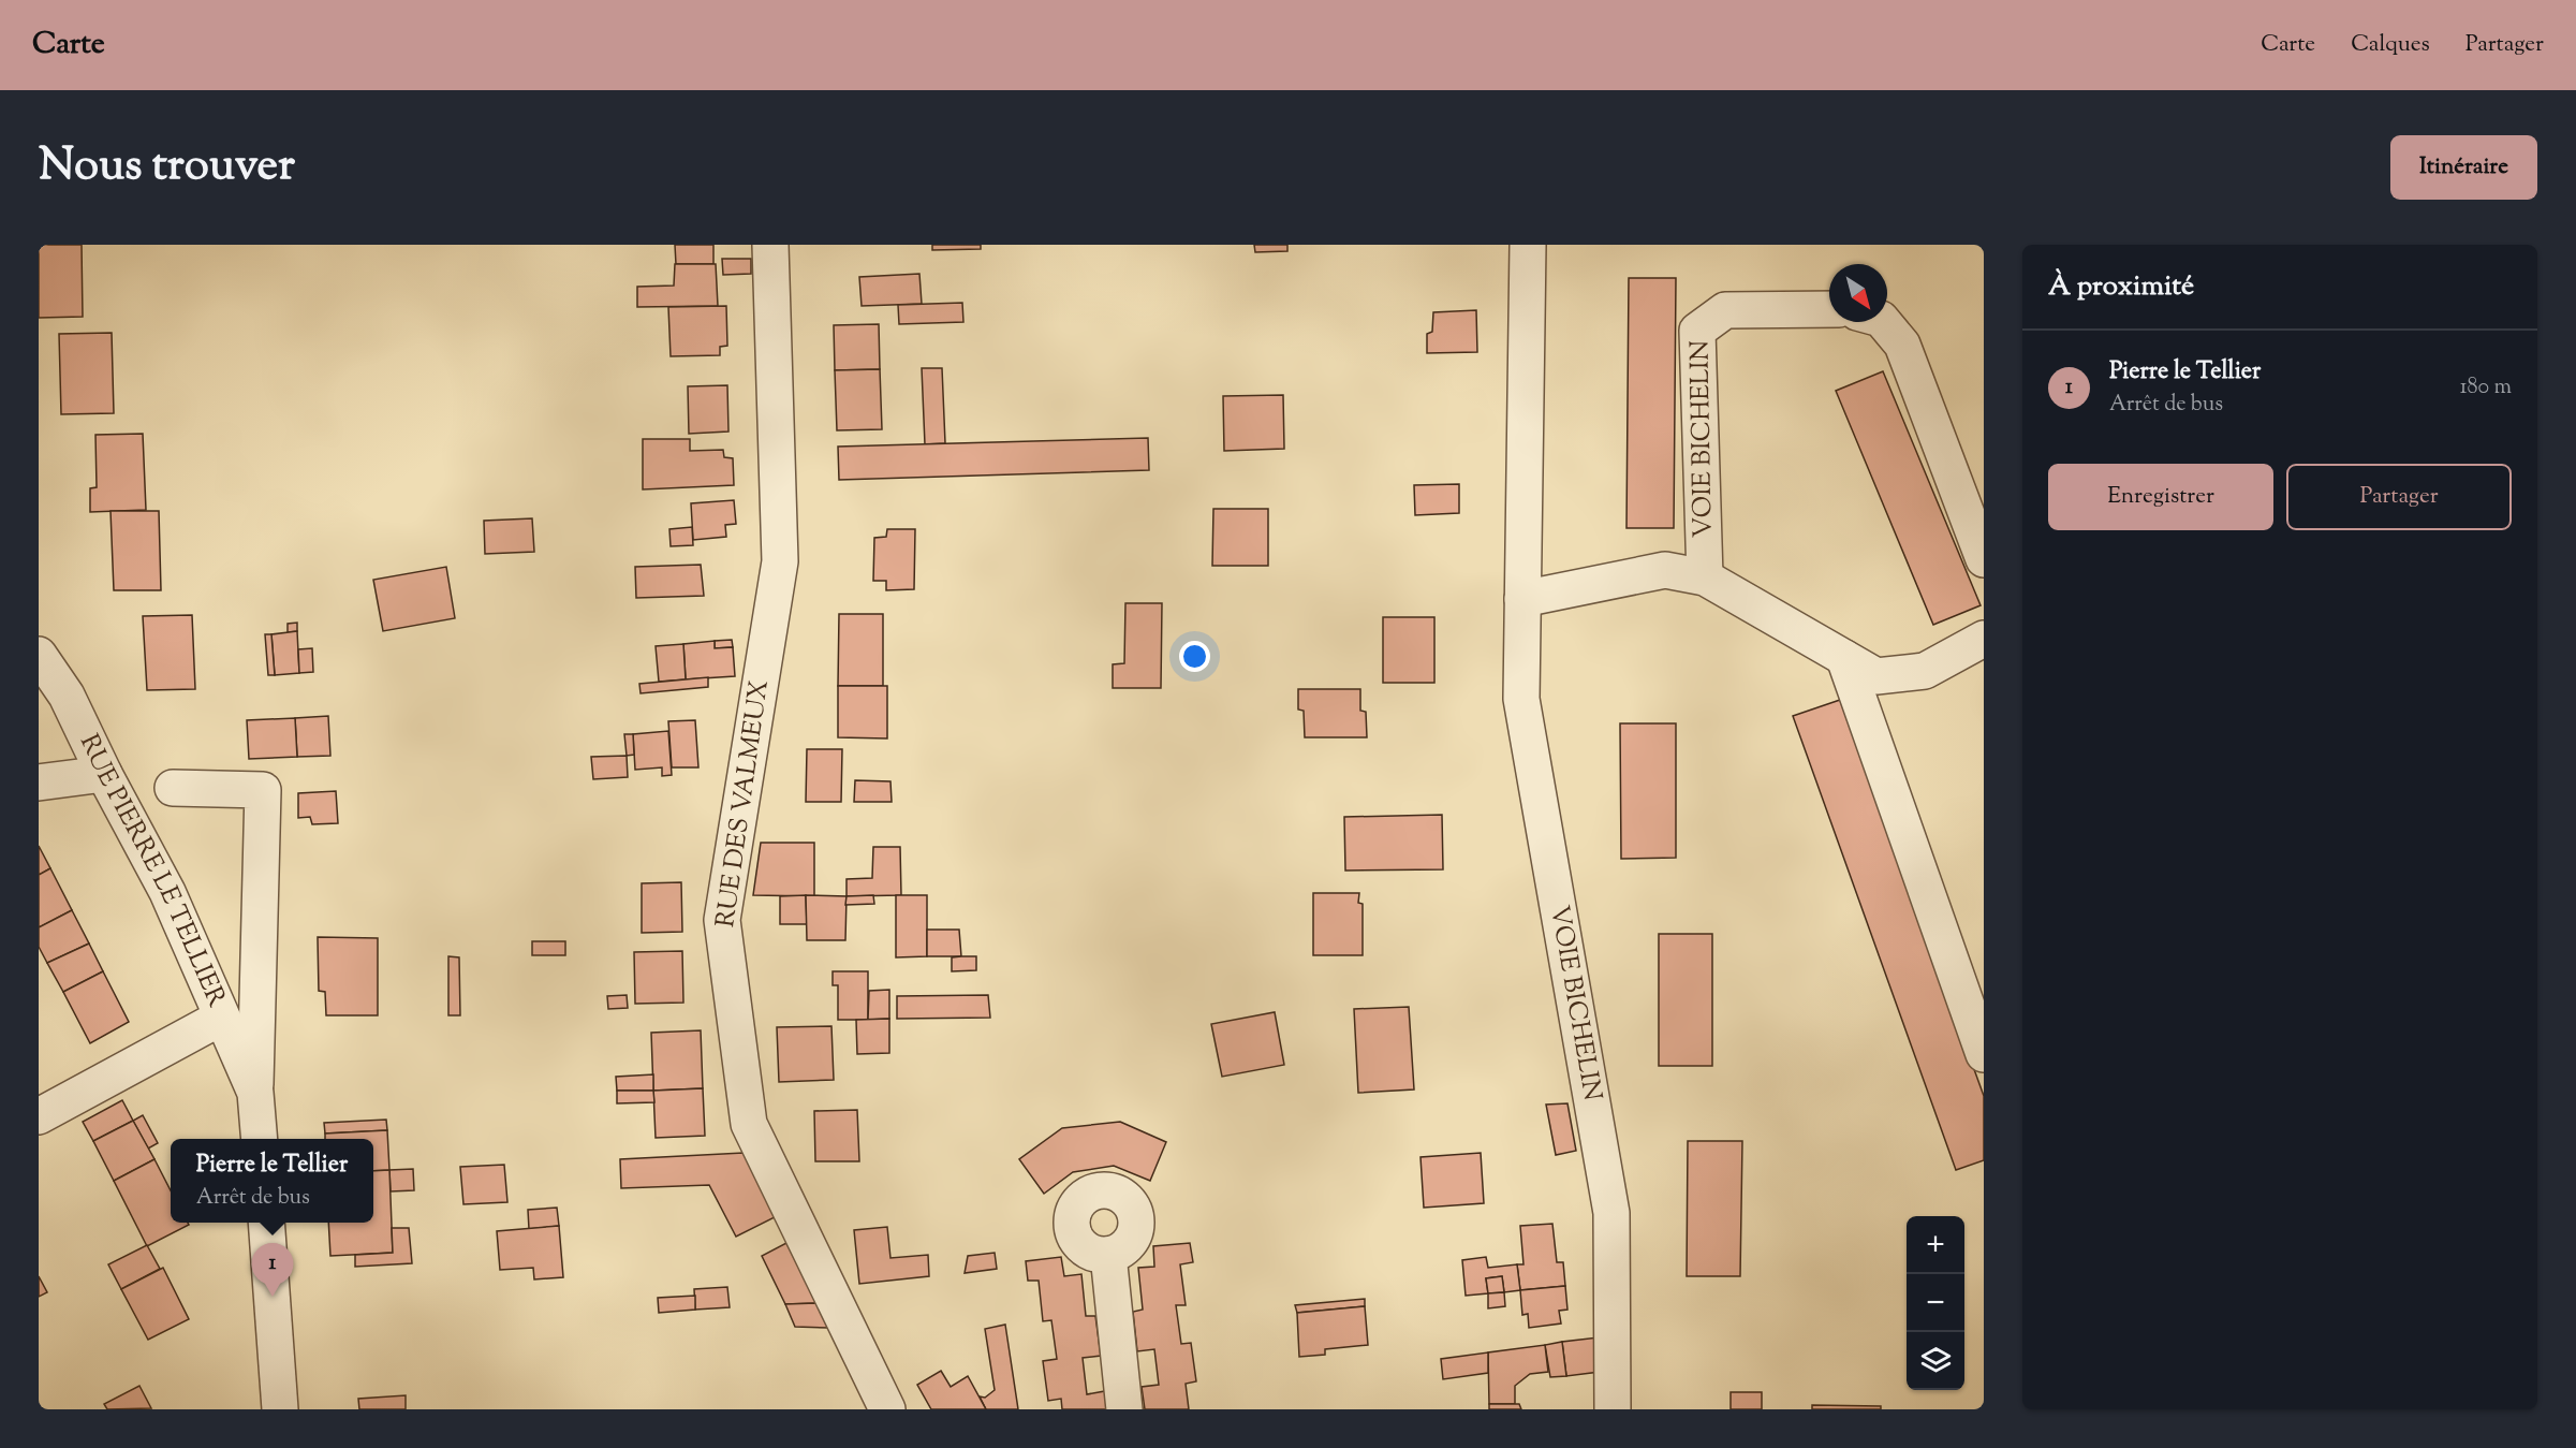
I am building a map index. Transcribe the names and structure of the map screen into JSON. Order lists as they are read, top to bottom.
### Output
{
  "streets": {
    "street": ["VOIE BICHELIN", "RUE DES VALMEUX", "RUE PIERRE LE TELLIER"]
  },
  "north": "bottom right",
  "page": {
    "header": "Carte",
    "nav": ["Carte", "Calques", "Partager"],
    "title": "Nous trouver",
    "buttons": [
      "Itinéraire",
      ["Enregistrer", "Partager"]
    ],
    "heading": "À proximité",
    "list": [
      {
        "mark": "1",
        "name": "Pierre le Tellier",
        "note": "Arrêt de bus",
        "value": "180 m"
      }
    ],
    "popup": ["Pierre le Tellier", "Arrêt de bus"],
    "map_buttons": ["+", "−"],
    "pins": "1"
  }
}
